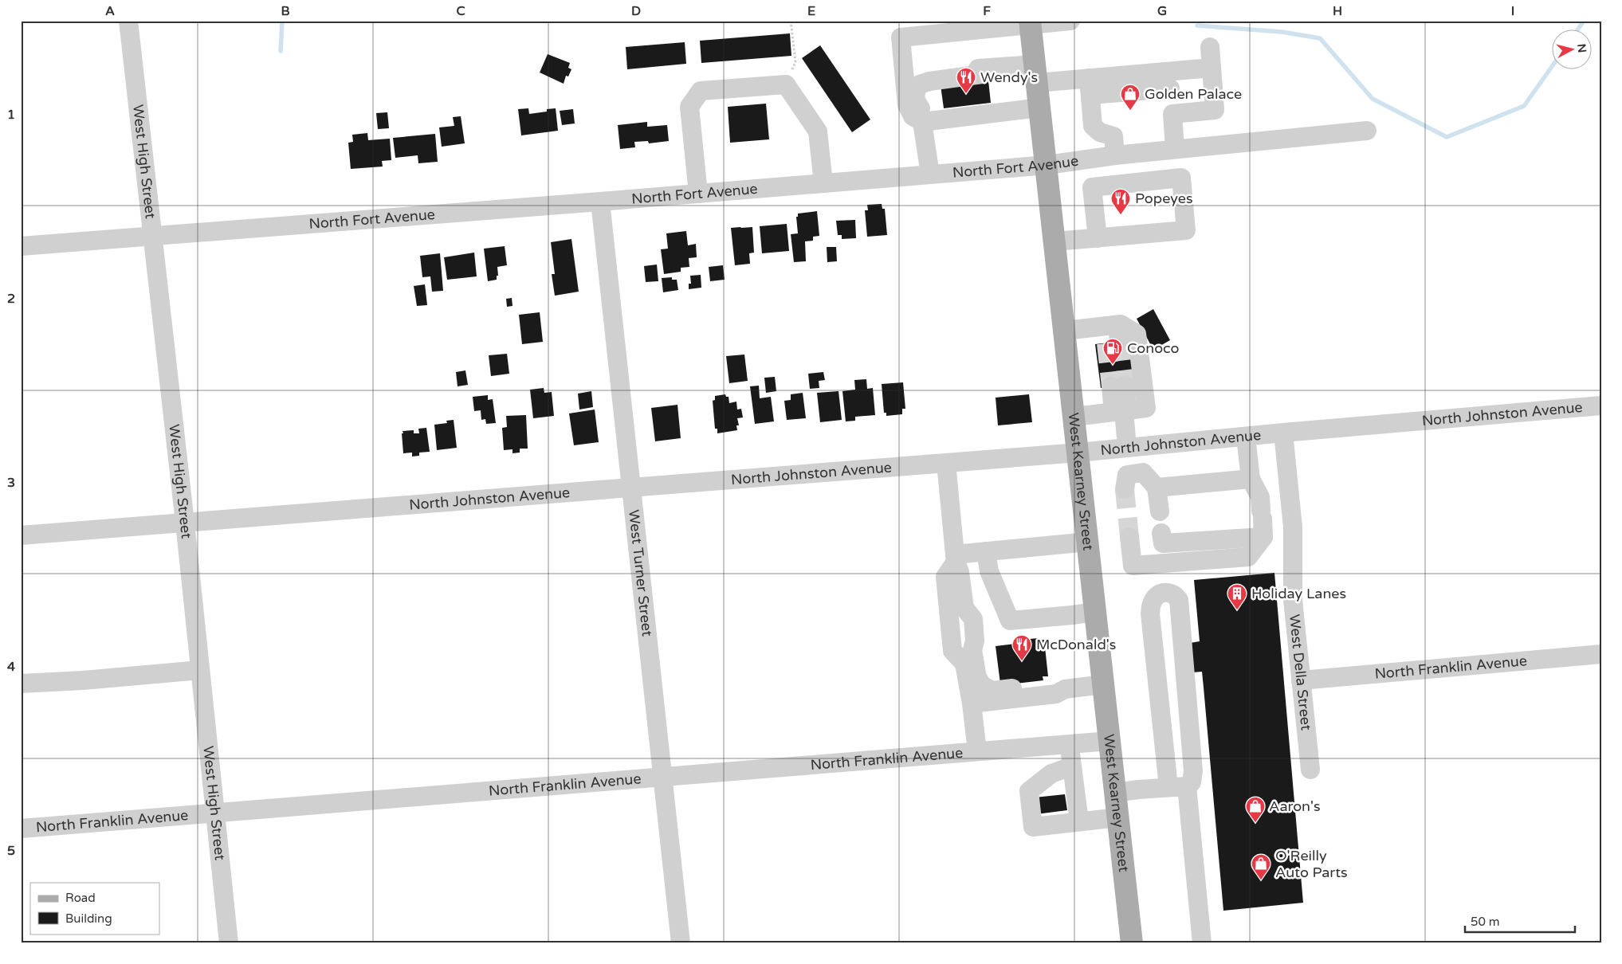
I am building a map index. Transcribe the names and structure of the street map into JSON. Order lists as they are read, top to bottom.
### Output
{
  "streets": {
    "main road": ["West Kearney Street"],
    "street": [
      "West High Street",
      "North Fort Avenue",
      "North Johnston Avenue",
      "West Turner Street",
      "North Franklin Avenue",
      "West Della Street"
    ]
  },
  "crossings": [
    ["West High Street", "North Fort Avenue"],
    ["West High Street", "North Johnston Avenue"],
    ["West High Street", "North Franklin Avenue"],
    ["North Fort Avenue", "West Kearney Street"],
    ["North Fort Avenue", "West Turner Street"],
    ["North Johnston Avenue", "West Kearney Street"],
    ["North Johnston Avenue", "West Turner Street"],
    ["North Johnston Avenue", "West Della Street"],
    ["West Kearney Street", "North Franklin Avenue"],
    ["West Turner Street", "North Franklin Avenue"],
    ["North Franklin Avenue", "West Della Street"]
  ],
  "places": {
    "restaurant": ["Wendy's", "Popeyes", "McDonald's"],
    "shop": ["Golden Palace", "Aaron's", "O'Reilly Auto Parts"],
    "fuel station": ["Conoco"],
    "building": ["Holiday Lanes"]
  },
  "legend": ["Road", "Building"],
  "scale_bar": "50 m",
  "north": "right",
  "grid": {
    "columns": [
      "A",
      "B",
      "C",
      "D",
      "E",
      "F",
      "G",
      "H",
      "I"
    ],
    "rows": [
      "1",
      "2",
      "3",
      "4",
      "5"
    ]
  }
}
